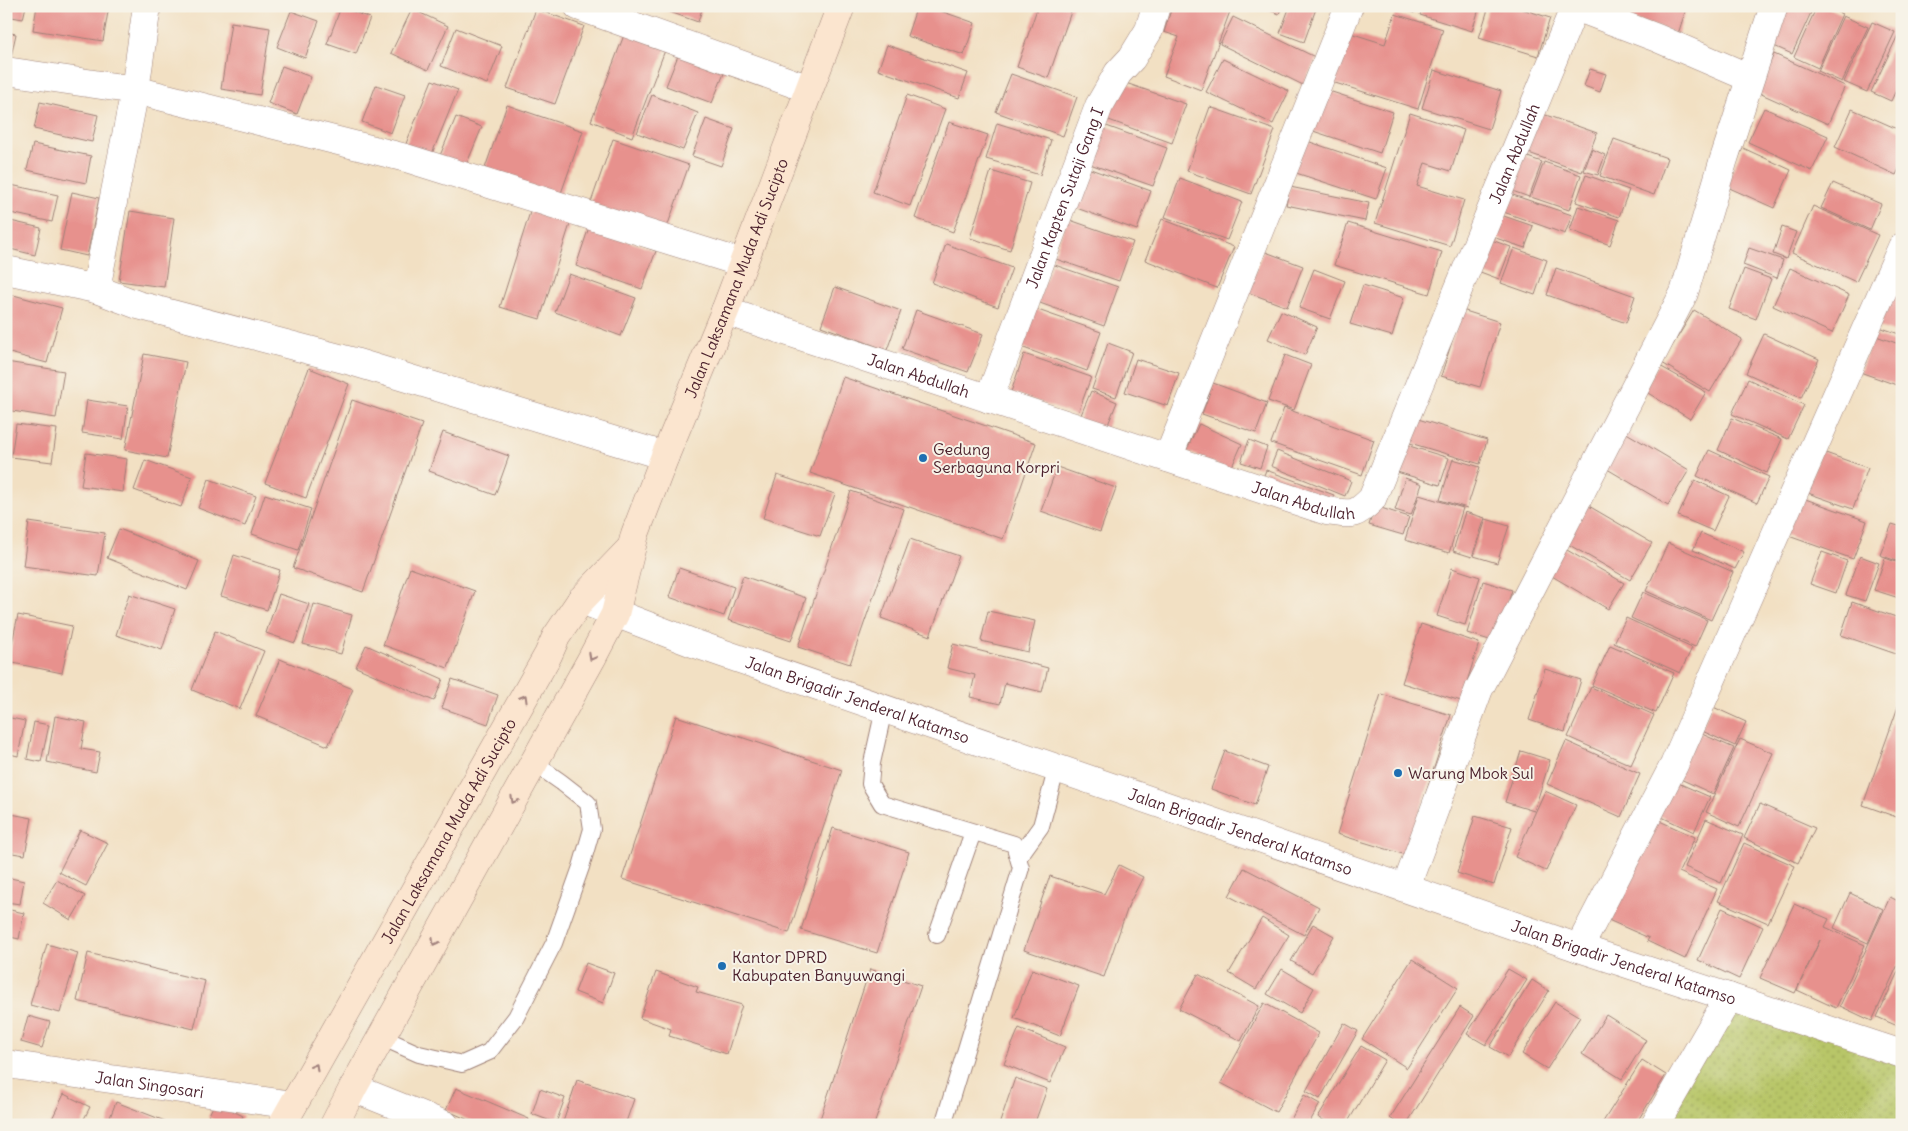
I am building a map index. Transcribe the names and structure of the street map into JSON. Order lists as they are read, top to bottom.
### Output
{
  "streets": {
    "main road": ["Jalan Laksamana Muda Adi Sucipto"],
    "street": [
      "Jalan Abdullah",
      "Jalan Kapten Sutaji Gang I",
      "Jalan Brigadir Jenderal Katamso",
      "Jalan Singosari"
    ]
  },
  "crossings": [
    ["Jalan Abdullah", "Jalan Kapten Sutaji Gang I"],
    ["Jalan Abdullah", "Jalan Laksamana Muda Adi Sucipto"],
    ["Jalan Laksamana Muda Adi Sucipto", "Jalan Brigadir Jenderal Katamso"],
    ["Jalan Laksamana Muda Adi Sucipto", "Jalan Singosari"]
  ],
  "places": ["Gedung Serbaguna Korpri", "Warung Mbok Sul", "Kantor DPRD Kabupaten Banyuwangi"]
}
